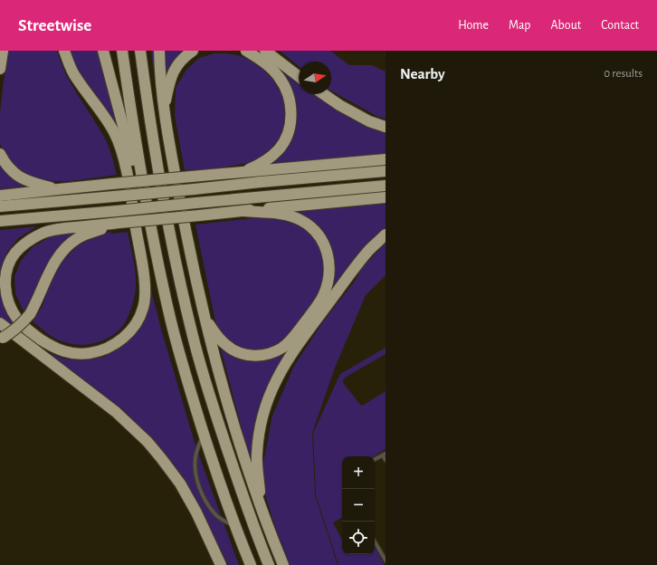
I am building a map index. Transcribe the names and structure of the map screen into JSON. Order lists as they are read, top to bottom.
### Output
{
  "north": "right",
  "page": {
    "header": "Streetwise",
    "nav": [
      "Home",
      "Map",
      "About",
      "Contact"
    ],
    "heading": ["Nearby", "0 results"],
    "map_buttons": ["+", "−"]
  }
}
